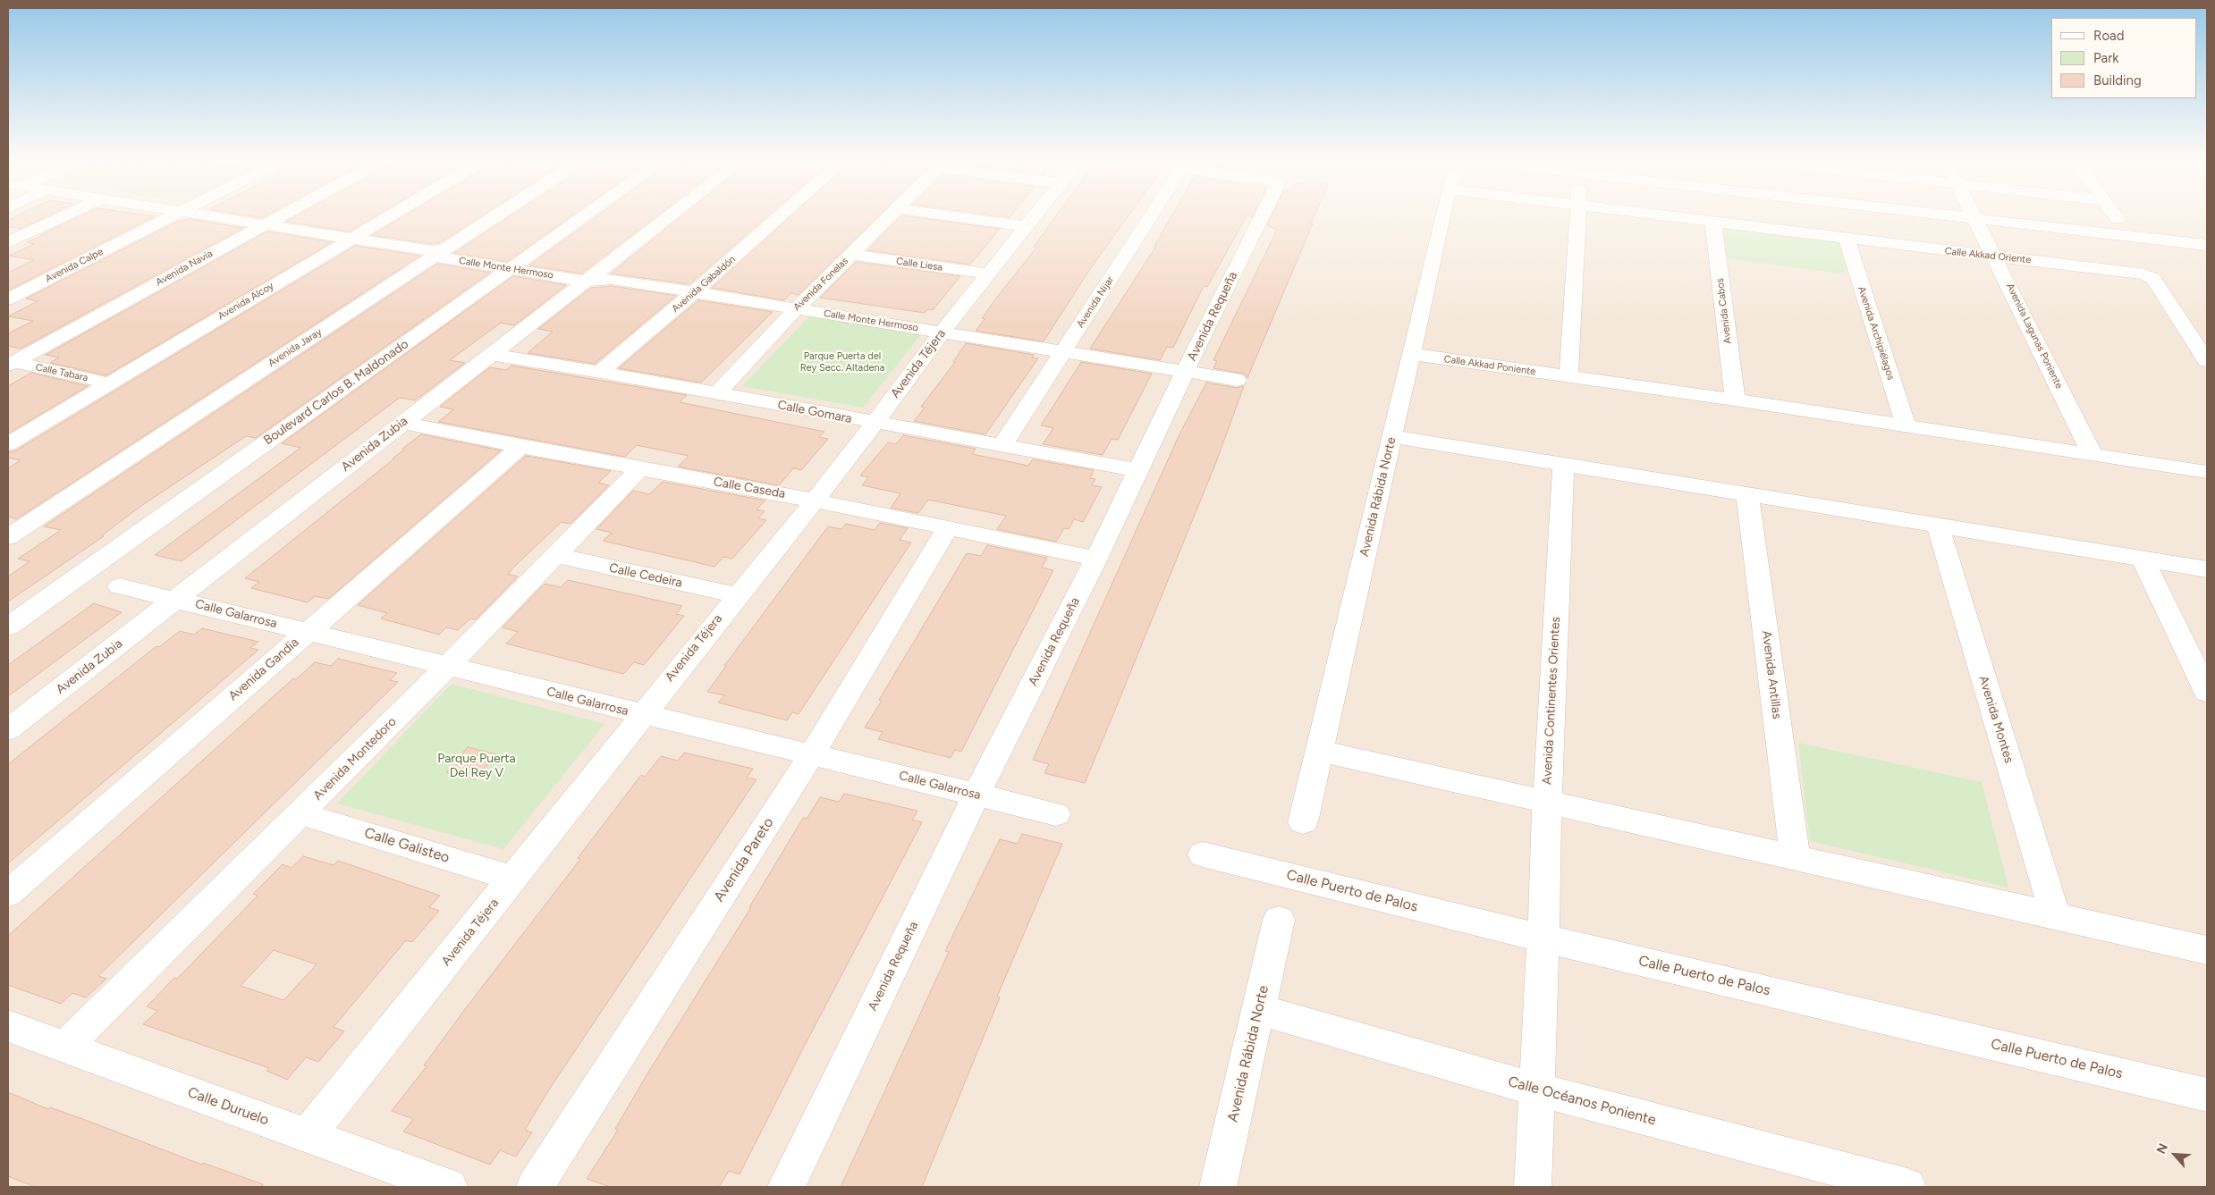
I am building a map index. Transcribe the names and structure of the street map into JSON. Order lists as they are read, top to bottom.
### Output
{
  "streets": {
    "street": [
      "Calle Akkad Oriente",
      "Calle Liesa",
      "Avenida Calpe",
      "Avenida Navia",
      "Calle Monte Hermoso",
      "Avenida Gabaldón",
      "Avenida Fonelas",
      "Avenida Alcoy",
      "Avenida Nijar",
      "Avenida Cabos",
      "Avenida Requeña",
      "Avenida Archipiélagos",
      "Avenida Lagunas Poniente",
      "Avenida Jaray",
      "Avenida Téjera",
      "Calle Akkad Poniente",
      "Calle Tabara",
      "Boulevard Carlos B. Maldonado",
      "Calle Gomara",
      "Avenida Zubia",
      "Calle Caseda",
      "Avenida Rábida Norte",
      "Calle Cedeira",
      "Calle Galarrosa",
      "Avenida Gandia",
      "Avenida Antillas",
      "Avenida Continentes Orientes",
      "Avenida Montes",
      "Avenida Montedoro",
      "Calle Galisteo",
      "Avenida Pareto",
      "Calle Puerto de Palos",
      "Calle Océanos Poniente",
      "Calle Duruelo"
    ]
  },
  "crossings": [
    ["Calle Akkad Oriente", "Avenida Cabos"],
    ["Calle Akkad Oriente", "Avenida Archipiélagos"],
    ["Calle Akkad Oriente", "Avenida Lagunas Poniente"],
    ["Calle Liesa", "Avenida Fonelas"],
    ["Calle Liesa", "Avenida Téjera"],
    ["Avenida Navia", "Calle Monte Hermoso"],
    ["Avenida Navia", "Calle Tabara"],
    ["Calle Monte Hermoso", "Avenida Gabaldón"],
    ["Calle Monte Hermoso", "Avenida Fonelas"],
    ["Calle Monte Hermoso", "Avenida Alcoy"],
    ["Calle Monte Hermoso", "Avenida Nijar"],
    ["Calle Monte Hermoso", "Avenida Requeña"],
    ["Calle Monte Hermoso", "Avenida Jaray"],
    ["Calle Monte Hermoso", "Avenida Téjera"],
    ["Calle Monte Hermoso", "Boulevard Carlos B. Maldonado"],
    ["Calle Monte Hermoso", "Avenida Zubia"],
    ["Avenida Gabaldón", "Calle Gomara"],
    ["Avenida Fonelas", "Calle Gomara"],
    ["Avenida Alcoy", "Calle Tabara"],
    ["Avenida Nijar", "Calle Gomara"],
    ["Avenida Cabos", "Calle Akkad Poniente"],
    ["Avenida Requeña", "Calle Gomara"],
    ["Avenida Requeña", "Calle Caseda"],
    ["Avenida Requeña", "Calle Galarrosa"],
    ["Avenida Archipiélagos", "Calle Akkad Poniente"],
    ["Avenida Lagunas Poniente", "Calle Akkad Poniente"],
    ["Avenida Téjera", "Calle Gomara"],
    ["Avenida Téjera", "Calle Caseda"],
    ["Avenida Téjera", "Calle Cedeira"],
    ["Avenida Téjera", "Calle Galarrosa"],
    ["Avenida Téjera", "Calle Galisteo"],
    ["Avenida Téjera", "Calle Duruelo"],
    ["Calle Akkad Poniente", "Avenida Rábida Norte"],
    ["Calle Gomara", "Avenida Zubia"],
    ["Avenida Zubia", "Calle Caseda"],
    ["Avenida Zubia", "Calle Galarrosa"],
    ["Calle Caseda", "Avenida Gandia"],
    ["Calle Caseda", "Avenida Montedoro"],
    ["Calle Caseda", "Avenida Pareto"],
    ["Avenida Rábida Norte", "Calle Océanos Poniente"],
    ["Calle Cedeira", "Avenida Montedoro"],
    ["Calle Galarrosa", "Avenida Gandia"],
    ["Calle Galarrosa", "Avenida Montedoro"],
    ["Calle Galarrosa", "Avenida Pareto"],
    ["Avenida Continentes Orientes", "Calle Puerto de Palos"],
    ["Avenida Continentes Orientes", "Calle Océanos Poniente"],
    ["Avenida Montedoro", "Calle Galisteo"],
    ["Avenida Montedoro", "Calle Duruelo"]
  ],
  "parks": ["Parque Puerta del Rey Secc. Altadena", "Parque Puerta Del Rey V"],
  "legend": ["Road", "Park", "Building"],
  "north": "top left"
}
